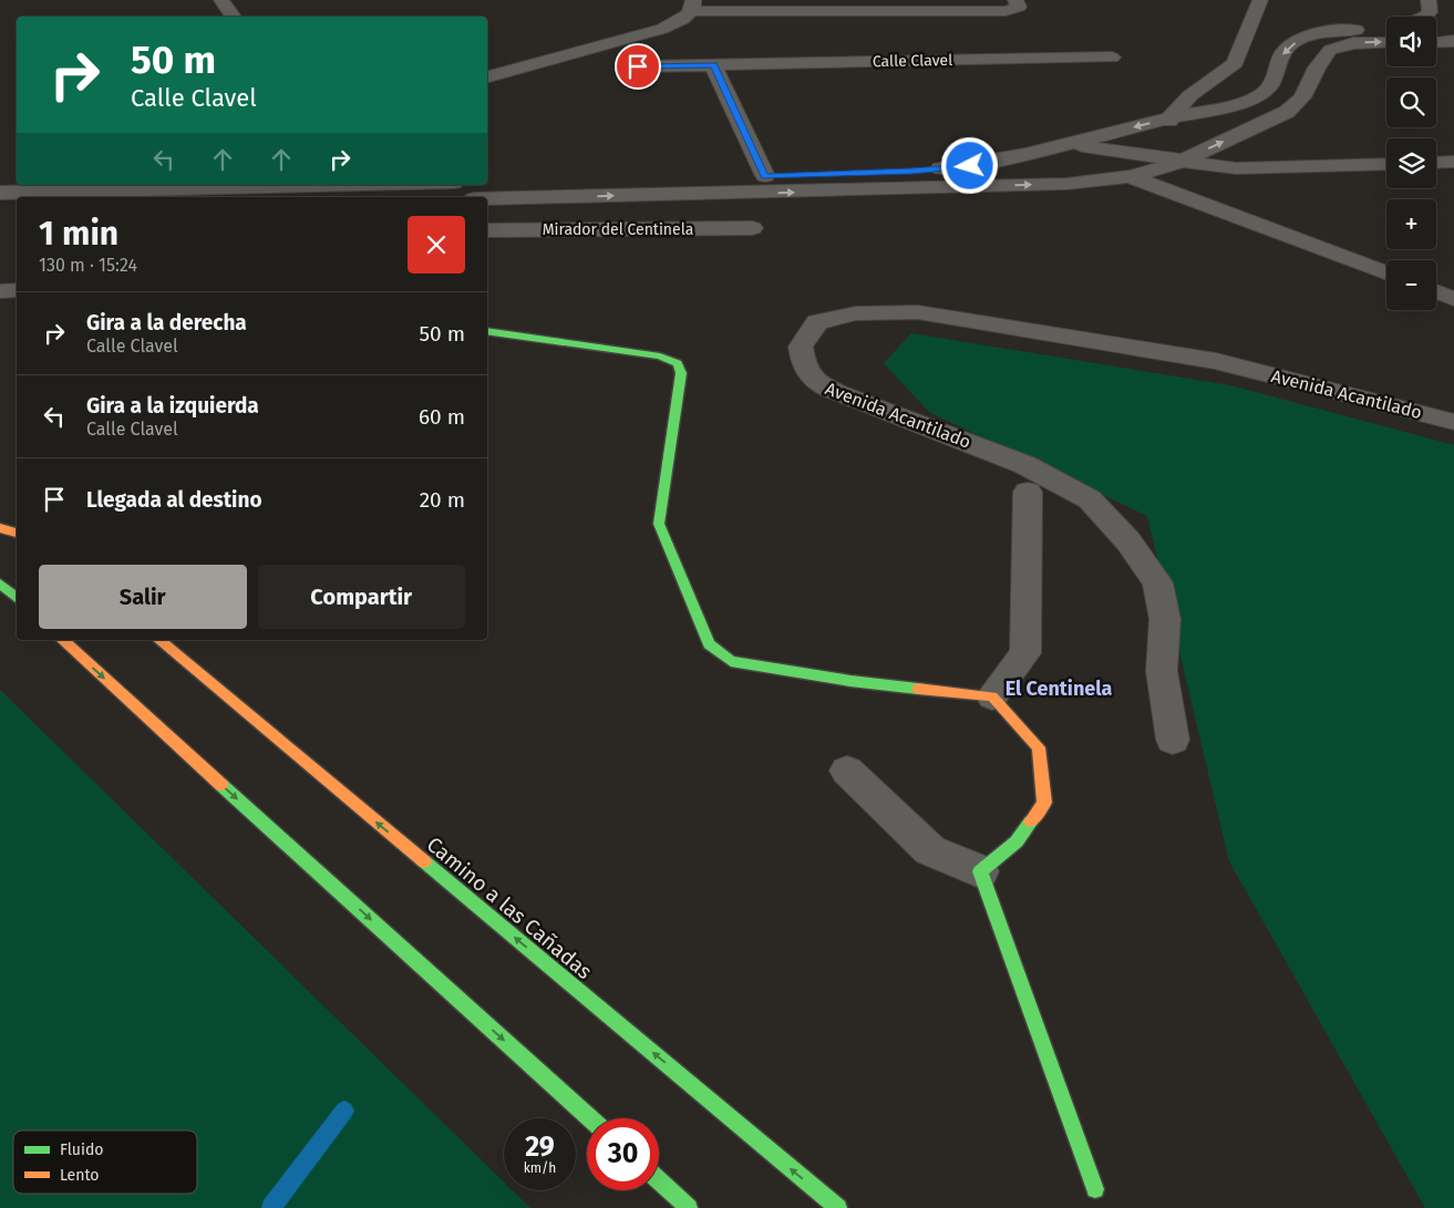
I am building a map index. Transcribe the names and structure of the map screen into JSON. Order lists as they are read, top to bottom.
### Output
{
  "streets": {
    "main road": ["Camino a las Cañadas"],
    "street": ["Calle Clavel", "Mirador del Centinela", "Avenida Acantilado"]
  },
  "districts": ["El Centinela"],
  "legend": ["Fluido", "Lento"],
  "page": {
    "map_buttons": ["+", "−"],
    "turn": ["50 m", "Calle Clavel"],
    "heading": ["1 min", "130 m · 15:24"],
    "list": [
      {
        "name": "Gira a la derecha",
        "note": "Calle Clavel",
        "value": "50 m"
      },
      {
        "name": "Gira a la izquierda",
        "note": "Calle Clavel",
        "value": "60 m"
      },
      {
        "name": "Llegada al destino",
        "value": "20 m"
      }
    ],
    "buttons": ["Salir", "Compartir"],
    "speed": "29 km/h",
    "limit": "30"
  }
}
